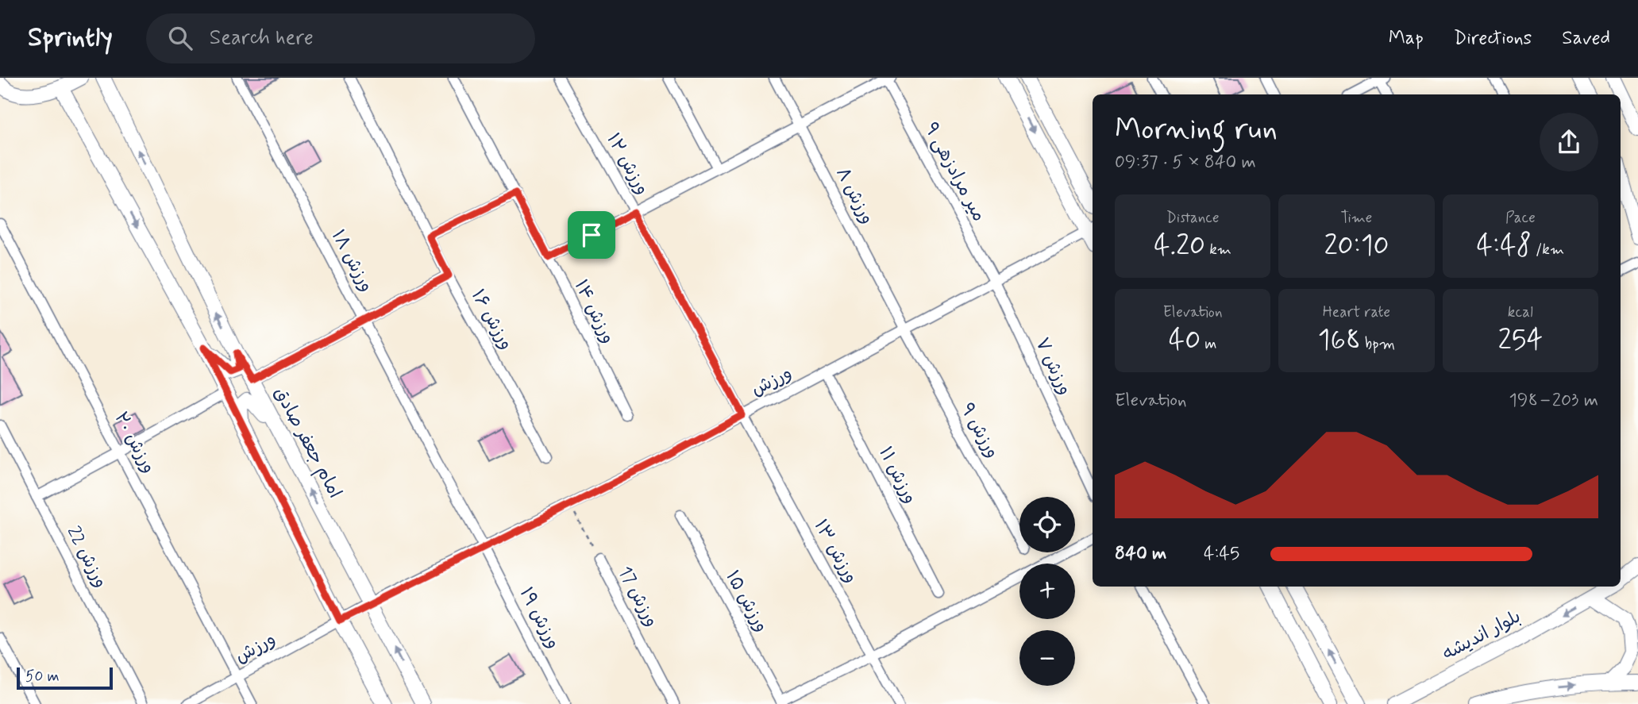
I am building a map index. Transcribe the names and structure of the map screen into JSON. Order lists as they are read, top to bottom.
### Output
{
  "streets": {
    "main road": ["امام جعفر صادق", "بلوار اندیشه"],
    "street": [
      "ورزش ۱۲",
      "میر مرادزهی ۹",
      "ورزش ۸",
      "ورزش ۱۸",
      "ورزش ۱۴",
      "ورزش ۱۶",
      "ورزش ۷",
      "ورزش",
      "ورزش ۹",
      "ورزش ۲۰",
      "ورزش ۱۱",
      "ورزش ۱۳",
      "ورزش 22",
      "ورزش 17",
      "ورزش ۱۵",
      "ورزش ۱۹"
    ]
  },
  "crossings": [
    ["ورزش ۱۲", "ورزش"],
    ["ورزش ۱۲", "ورزش ۱۳"],
    ["میر مرادزهی ۹", "ورزش ۷"],
    ["میر مرادزهی ۹", "ورزش"],
    ["ورزش ۸", "ورزش"],
    ["ورزش ۸", "ورزش ۹"],
    ["ورزش ۱۸", "ورزش"],
    ["ورزش ۱۸", "ورزش ۱۹"],
    ["ورزش ۷", "ورزش"],
    ["ورزش", "ورزش ۹"],
    ["ورزش", "ورزش ۲۰"],
    ["ورزش", "امام جعفر صادق"],
    ["ورزش", "ورزش ۱۱"],
    ["ورزش", "ورزش ۱۳"],
    ["ورزش", "ورزش 17"],
    ["ورزش", "ورزش ۱۹"]
  ],
  "scale_bar": "50 m",
  "page": {
    "header": "Sprintly",
    "search": "Search here",
    "nav": ["Map", "Directions", "Saved"],
    "heading": ["Morning run", "09:37 · 5 × 840 m"],
    "stats": [
      ["Distance", "4.20 km"],
      ["Time", "20:10"],
      ["Pace", "4:48 /km"],
      ["Elevation", "40 m"],
      ["Heart rate", "168 bpm"],
      ["kcal", "254"]
    ],
    "chart": ["Elevation", "198–203 m"],
    "map_buttons": ["+", "−"],
    "list": [
      {
        "name": "840 m",
        "note": "4:45"
      }
    ],
    "scale": "50 m"
  }
}
